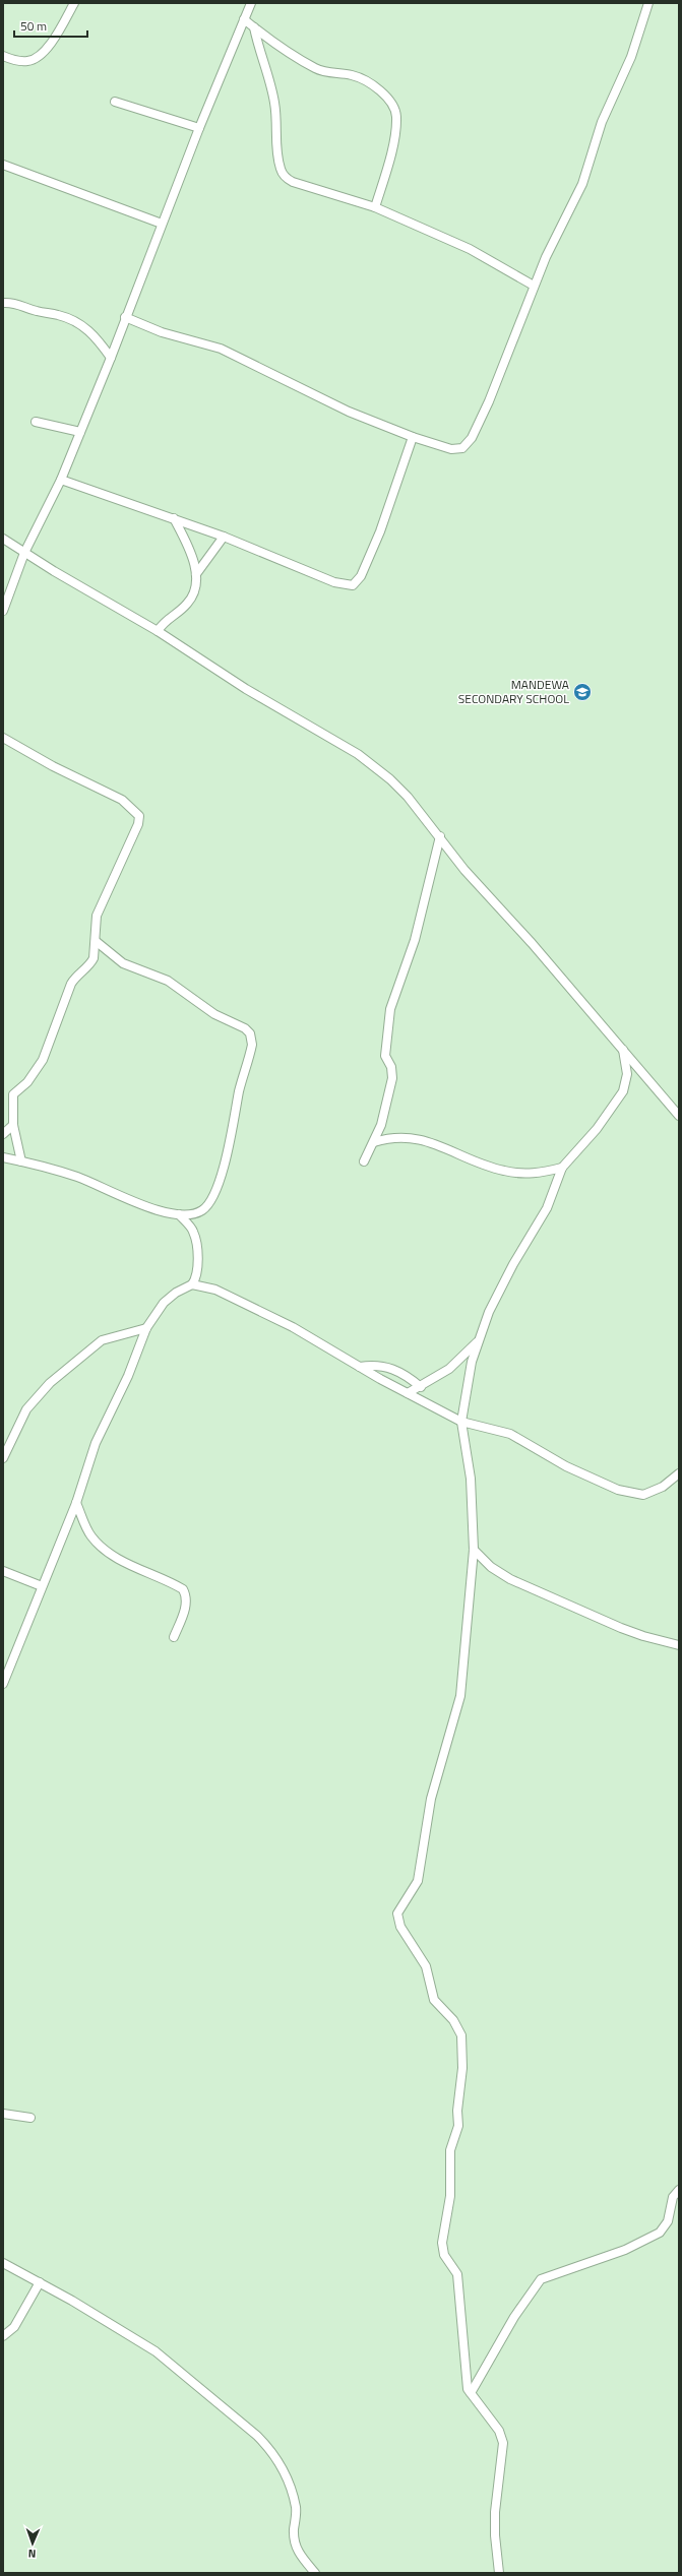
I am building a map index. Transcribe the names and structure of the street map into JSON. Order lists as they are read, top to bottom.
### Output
{
  "places": {
    "school or university": ["MANDEWA SECONDARY SCHOOL"]
  },
  "scale_bar": "50 m",
  "north": "bottom"
}
